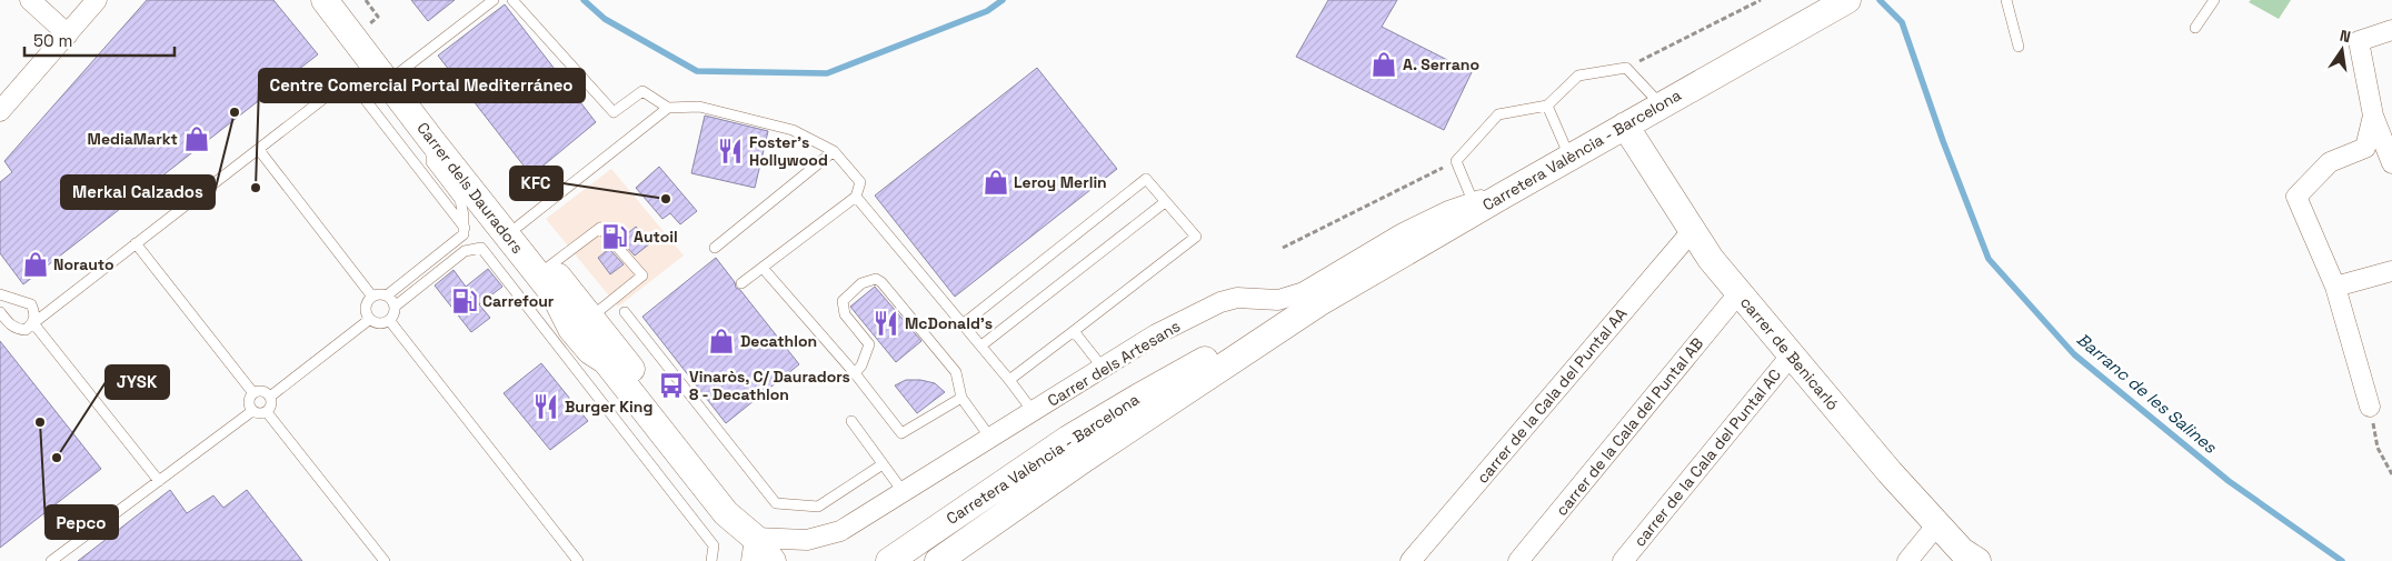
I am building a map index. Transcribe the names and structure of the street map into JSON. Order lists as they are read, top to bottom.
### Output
{
  "streets": {
    "street": [
      "Carretera València - Barcelona",
      "Carrer dels Dauradors",
      "carrer de Benicarló",
      "Carrer dels Artesans",
      "carrer de la Cala del Puntal AA",
      "carrer de la Cala del Puntal AB",
      "carrer de la Cala del Puntal AC"
    ]
  },
  "crossings": [
    ["Carretera València - Barcelona", "carrer de Benicarló"],
    ["Carretera València - Barcelona", "Carrer dels Artesans"],
    ["Carrer dels Dauradors", "Carrer dels Artesans"],
    ["carrer de Benicarló", "carrer de la Cala del Puntal AA"],
    ["carrer de Benicarló", "carrer de la Cala del Puntal AB"],
    ["carrer de Benicarló", "carrer de la Cala del Puntal AC"]
  ],
  "water": ["Barranc de les Salines"],
  "places": {
    "shop": [
      "A. Serrano",
      "MediaMarkt",
      "Leroy Merlin",
      "Norauto",
      "Decathlon"
    ],
    "other": [
      "Merkal Calzados",
      "Centre Comercial Portal Mediterráneo",
      "KFC",
      "Pepco",
      "JYSK"
    ],
    "restaurant": ["Foster's Hollywood", "McDonald's", "Burger King"],
    "fuel station": ["Autoil", "Carrefour"],
    "bus stop": ["Vinaròs, C/ Dauradors 8 - Decathlon"]
  },
  "scale_bar": "50 m",
  "north": "top"
}
